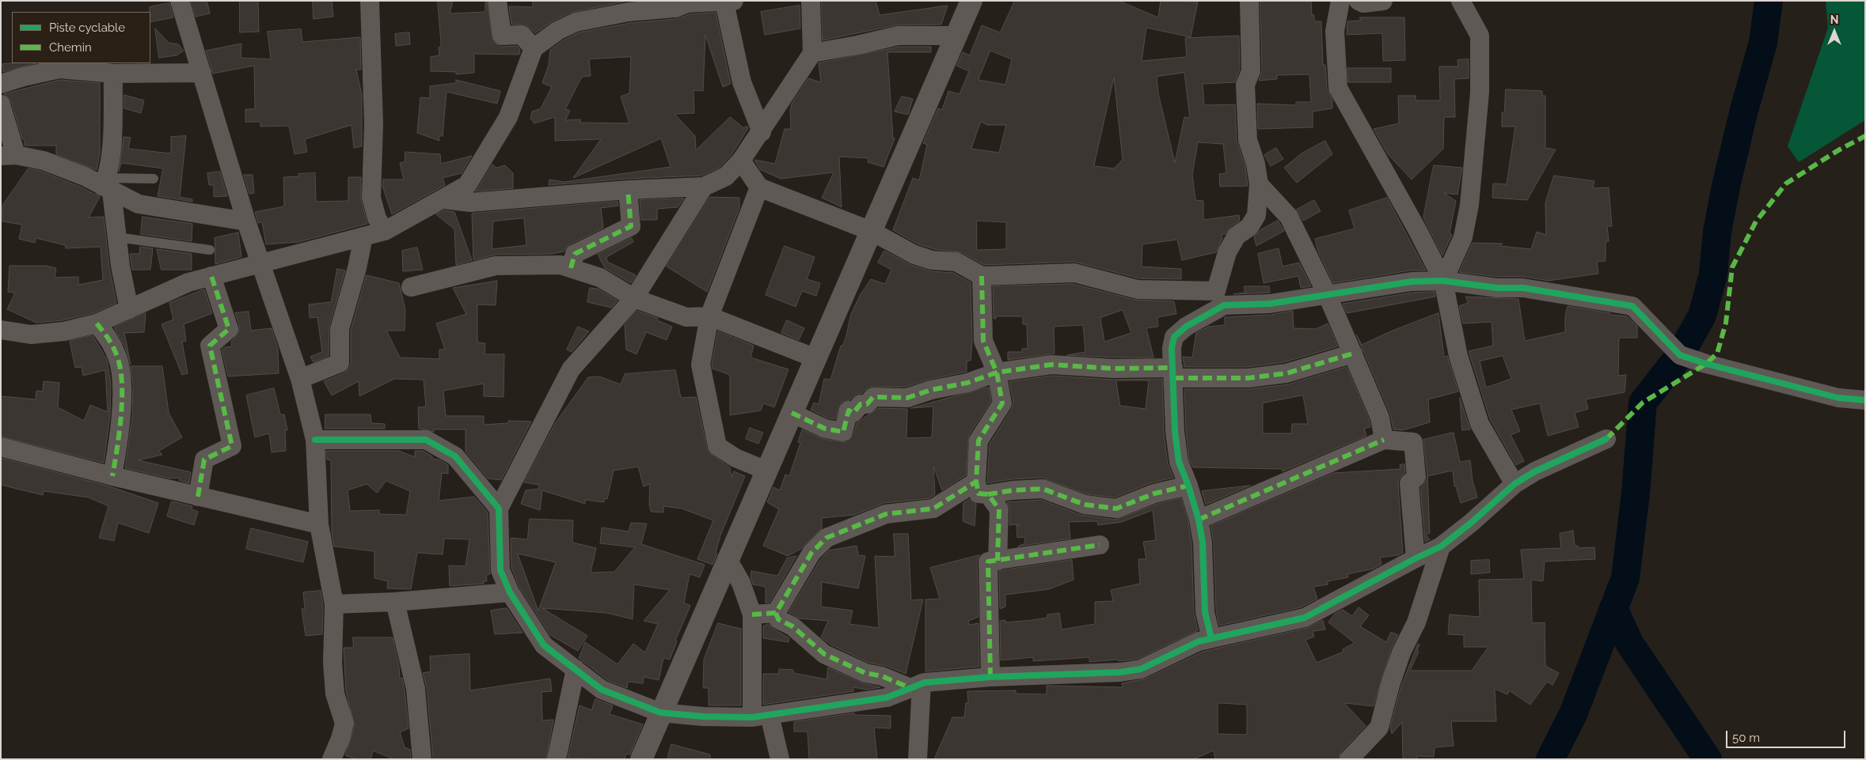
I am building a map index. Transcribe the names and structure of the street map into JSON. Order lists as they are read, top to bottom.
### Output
{
  "legend": ["Piste cyclable", "Chemin"],
  "scale_bar": "50 m",
  "north": "top"
}
